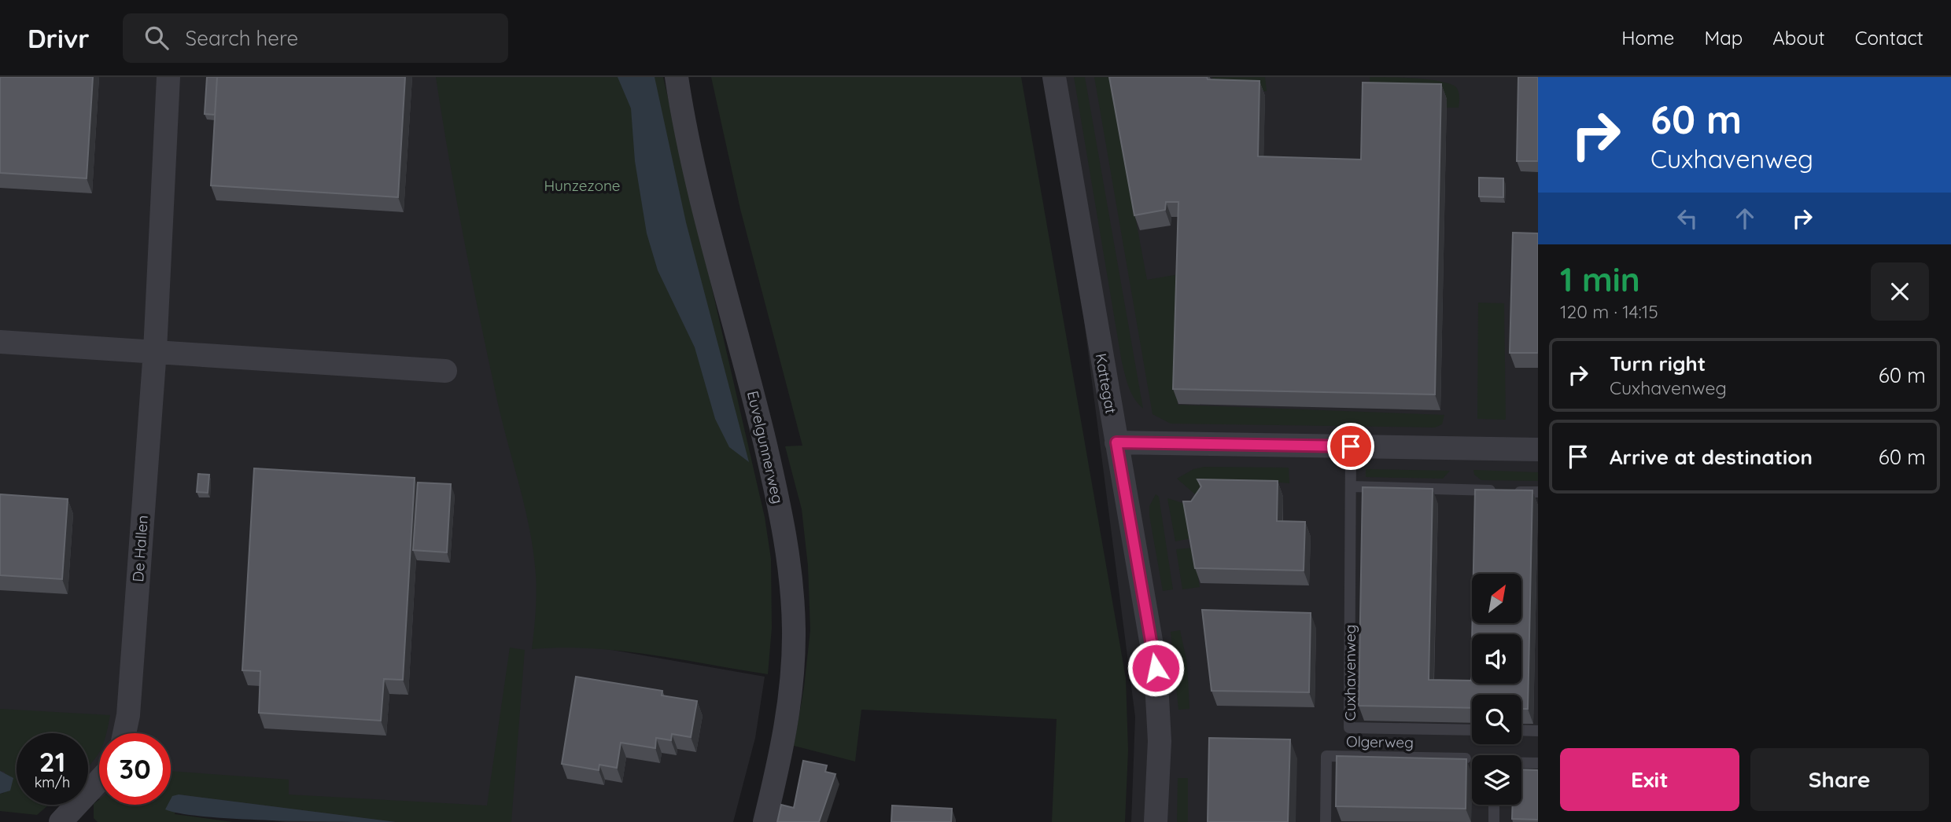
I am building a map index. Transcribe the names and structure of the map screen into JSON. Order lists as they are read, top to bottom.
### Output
{
  "streets": {
    "street": ["Kattegat", "Euvelgunnerweg", "De Hallen"],
    "lane": ["Cuxhavenweg", "Olgerweg"]
  },
  "parks": ["Hunzezone"],
  "north": "top right",
  "page": {
    "header": "Drivr",
    "search": "Search here",
    "nav": [
      "Home",
      "Map",
      "About",
      "Contact"
    ],
    "turn": ["60 m", "Cuxhavenweg"],
    "heading": ["1 min", "120 m · 14:15"],
    "list": [
      {
        "name": "Turn right",
        "note": "Cuxhavenweg",
        "value": "60 m"
      },
      {
        "name": "Arrive at destination",
        "value": "60 m"
      }
    ],
    "speed": "21 km/h",
    "limit": "30",
    "buttons": ["Exit", "Share"]
  }
}
